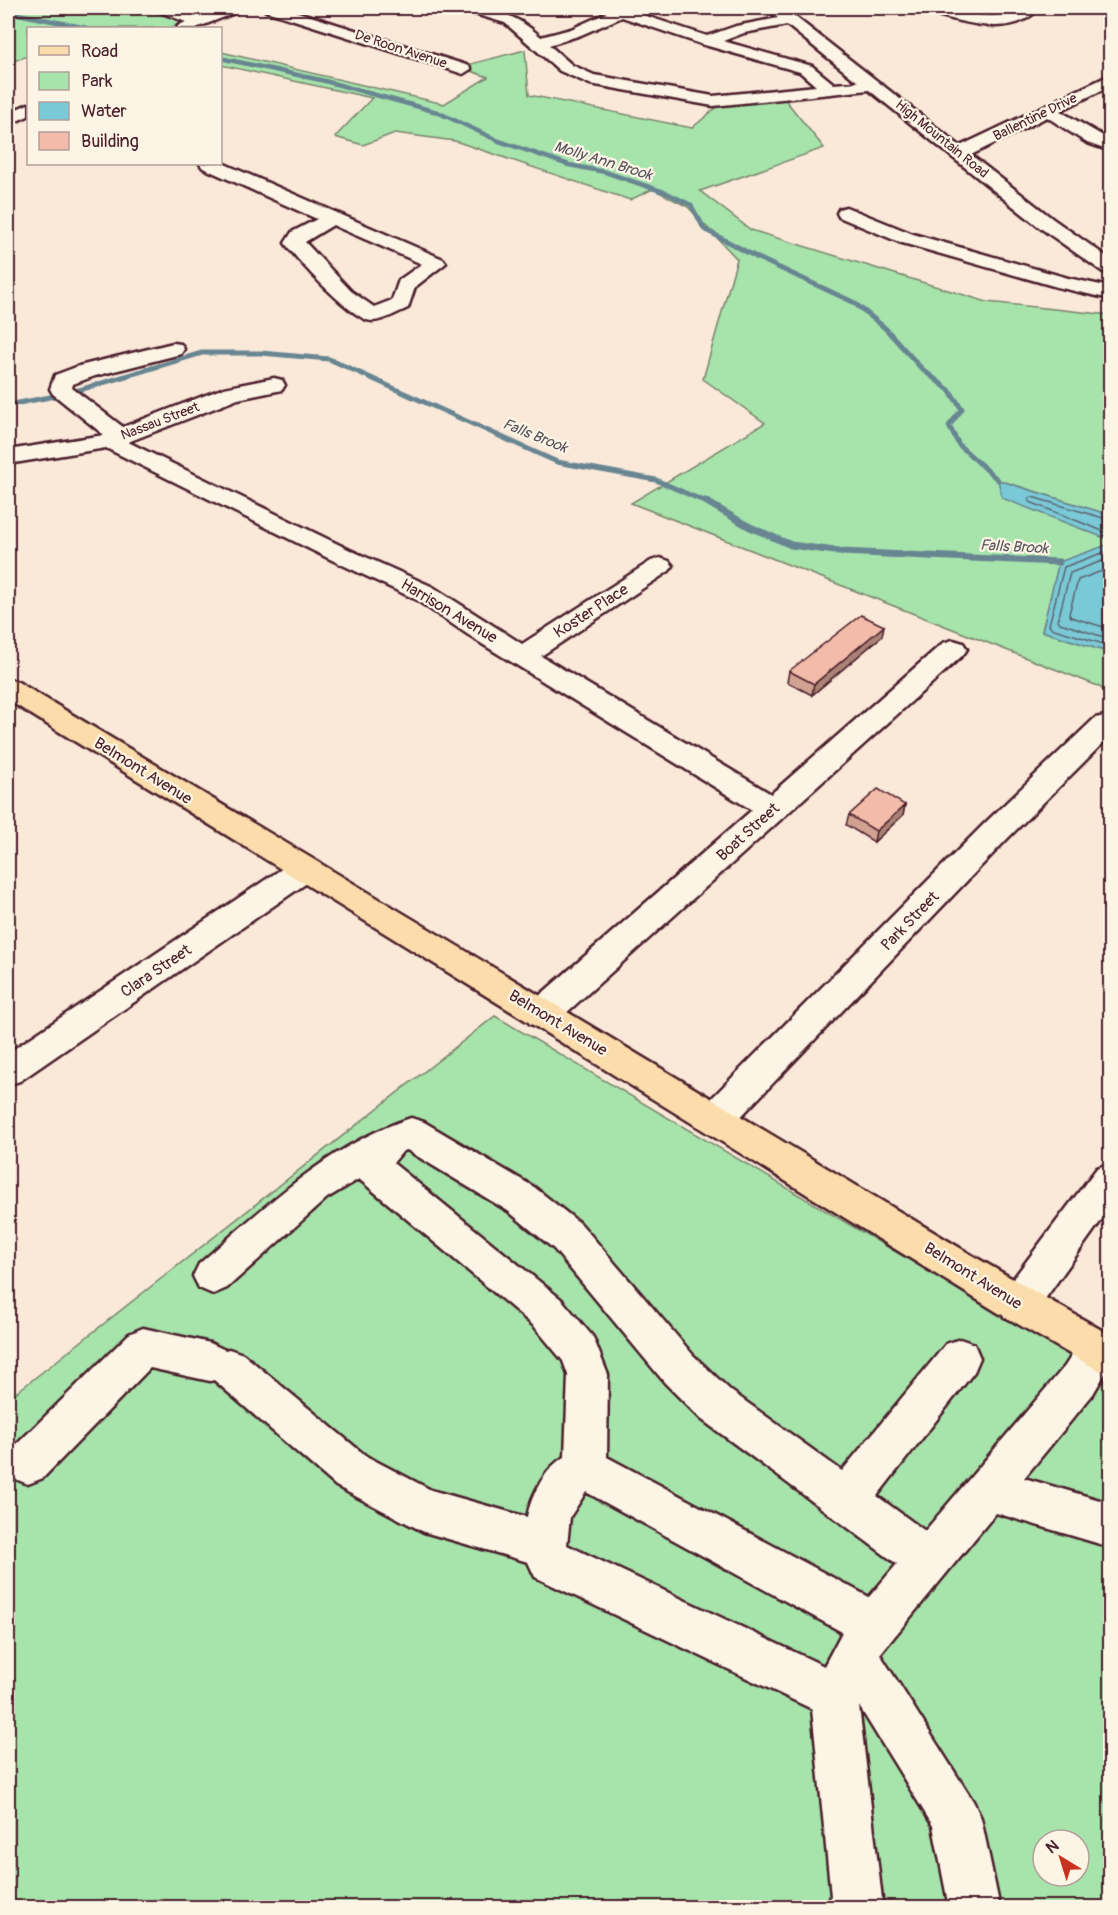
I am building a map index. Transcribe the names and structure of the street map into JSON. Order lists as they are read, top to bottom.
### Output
{
  "streets": {
    "main road": ["Belmont Avenue"],
    "street": [
      "De Roon Avenue",
      "Ballentine Drive",
      "High Mountain Road",
      "Nassau Street",
      "Harrison Avenue",
      "Koster Place",
      "Boat Street",
      "Park Street",
      "Clara Street"
    ]
  },
  "crossings": [
    ["Ballentine Drive", "High Mountain Road"],
    ["Nassau Street", "Harrison Avenue"],
    ["Harrison Avenue", "Koster Place"],
    ["Harrison Avenue", "Boat Street"],
    ["Belmont Avenue", "Boat Street"],
    ["Belmont Avenue", "Park Street"],
    ["Belmont Avenue", "Clara Street"]
  ],
  "water": ["Molly Ann Brook", "Falls Brook"],
  "legend": [
    "Road",
    "Park",
    "Water",
    "Building"
  ],
  "north": "top left"
}
